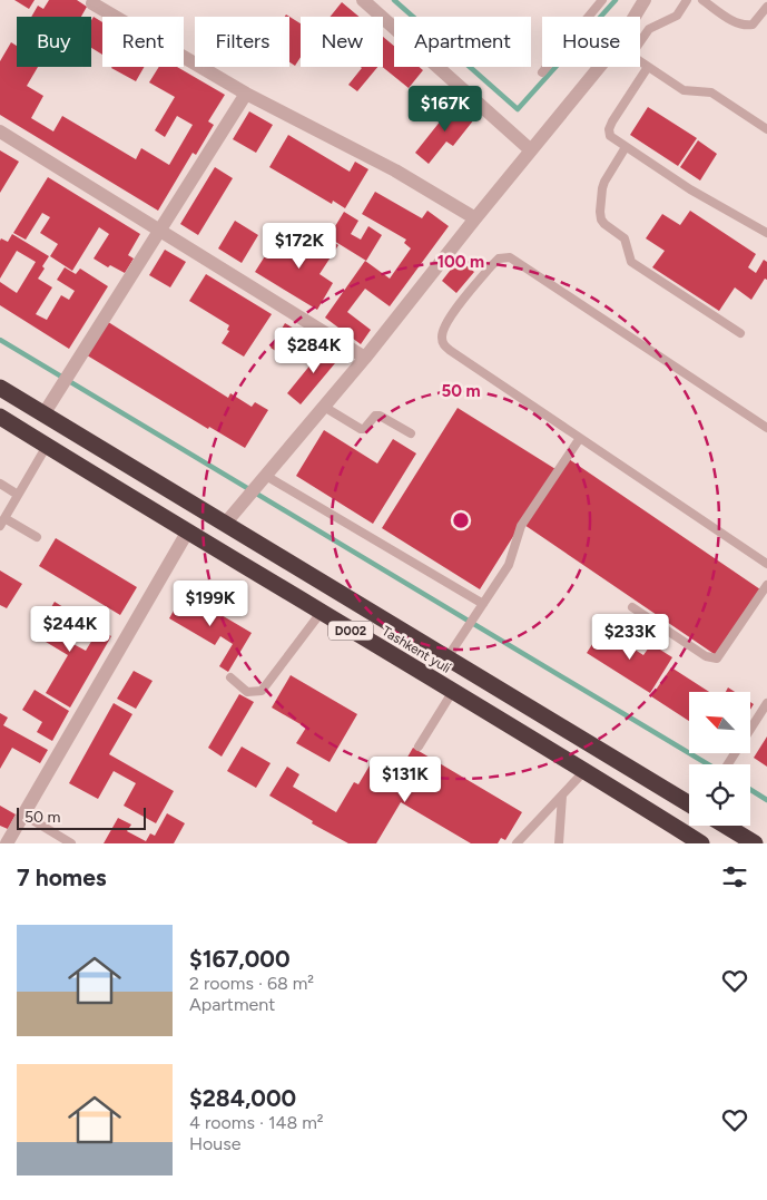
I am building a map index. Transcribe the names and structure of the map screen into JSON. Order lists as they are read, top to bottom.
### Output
{
  "streets": {
    "highway": ["D002", "Tashkent yuli"]
  },
  "scale_bar": "50 m",
  "north": "top left",
  "page": {
    "chip": [
      "Buy",
      "Rent",
      "Filters",
      "New",
      "Apartment",
      "House"
    ],
    "price": [
      "$167K",
      "$172K",
      "$284K",
      "$199K",
      "$244K",
      "$233K",
      "$131K"
    ],
    "scale": "50 m",
    "heading": "7 homes",
    "list": [
      {
        "name": "$167,000",
        "note": "2 rooms · 68 m² · Apartment"
      },
      {
        "name": "$284,000",
        "note": "4 rooms · 148 m² · House"
      }
    ]
  },
  "rings": ["100 m", "50 m"]
}
